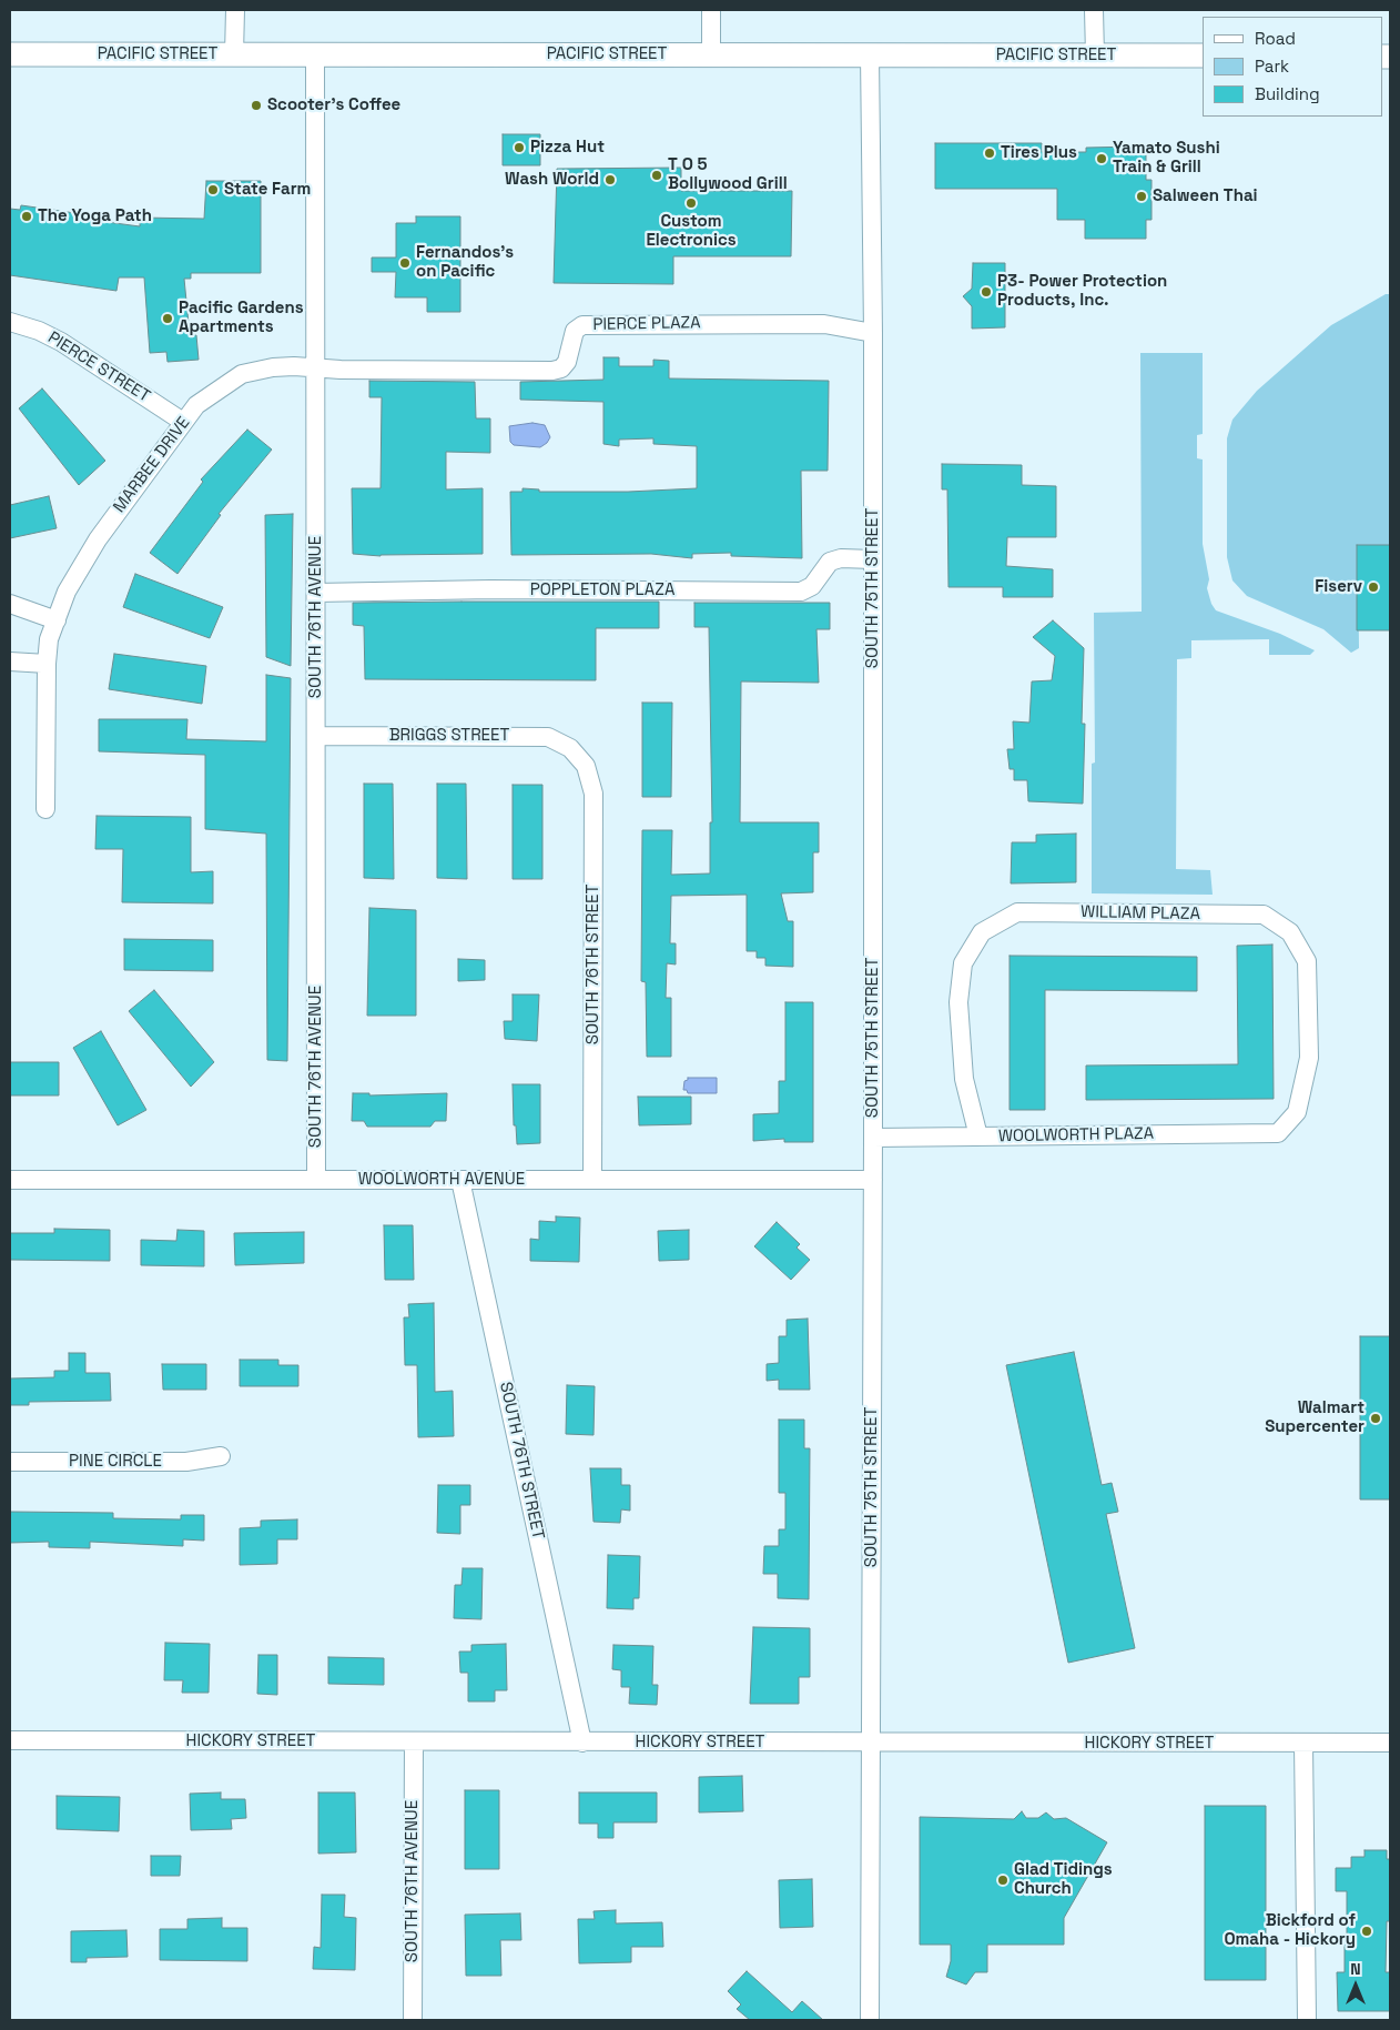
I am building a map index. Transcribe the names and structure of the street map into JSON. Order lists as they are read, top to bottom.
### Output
{
  "streets": {
    "main road": ["PACIFIC STREET"],
    "street": [
      "PIERCE PLAZA",
      "PIERCE STREET",
      "MARBEE DRIVE",
      "SOUTH 75TH STREET",
      "POPPLETON PLAZA",
      "SOUTH 76TH AVENUE",
      "BRIGGS STREET",
      "WILLIAM PLAZA",
      "SOUTH 76TH STREET",
      "WOOLWORTH PLAZA",
      "WOOLWORTH AVENUE",
      "PINE CIRCLE",
      "HICKORY STREET"
    ]
  },
  "crossings": [
    ["PACIFIC STREET", "SOUTH 75TH STREET"],
    ["PACIFIC STREET", "SOUTH 76TH AVENUE"],
    ["PIERCE PLAZA", "MARBEE DRIVE"],
    ["PIERCE PLAZA", "SOUTH 75TH STREET"],
    ["PIERCE PLAZA", "SOUTH 76TH AVENUE"],
    ["PIERCE STREET", "MARBEE DRIVE"],
    ["MARBEE DRIVE", "SOUTH 76TH AVENUE"],
    ["SOUTH 75TH STREET", "POPPLETON PLAZA"],
    ["SOUTH 75TH STREET", "WOOLWORTH PLAZA"],
    ["SOUTH 75TH STREET", "WOOLWORTH AVENUE"],
    ["SOUTH 75TH STREET", "HICKORY STREET"],
    ["POPPLETON PLAZA", "SOUTH 76TH AVENUE"],
    ["SOUTH 76TH AVENUE", "BRIGGS STREET"],
    ["SOUTH 76TH AVENUE", "WOOLWORTH AVENUE"],
    ["SOUTH 76TH AVENUE", "HICKORY STREET"],
    ["BRIGGS STREET", "SOUTH 76TH STREET"],
    ["WILLIAM PLAZA", "WOOLWORTH PLAZA"],
    ["SOUTH 76TH STREET", "WOOLWORTH AVENUE"],
    ["SOUTH 76TH STREET", "HICKORY STREET"]
  ],
  "places": [
    "Scooter's Coffee",
    "Pizza Hut",
    "Tires Plus",
    "Yamato Sushi Train & Grill",
    "T O 5 Bollywood Grill",
    "Wash World",
    "State Farm",
    "Salween Thai",
    "Custom Electronics",
    "The Yoga Path",
    "Fernandos's on Pacific",
    "P3- Power Protection Products, Inc.",
    "Pacific Gardens Apartments",
    "Fiserv",
    "Walmart Supercenter",
    "Glad Tidings Church",
    "Bickford of Omaha - Hickory"
  ],
  "legend": ["Road", "Park", "Building"],
  "north": "top"
}
